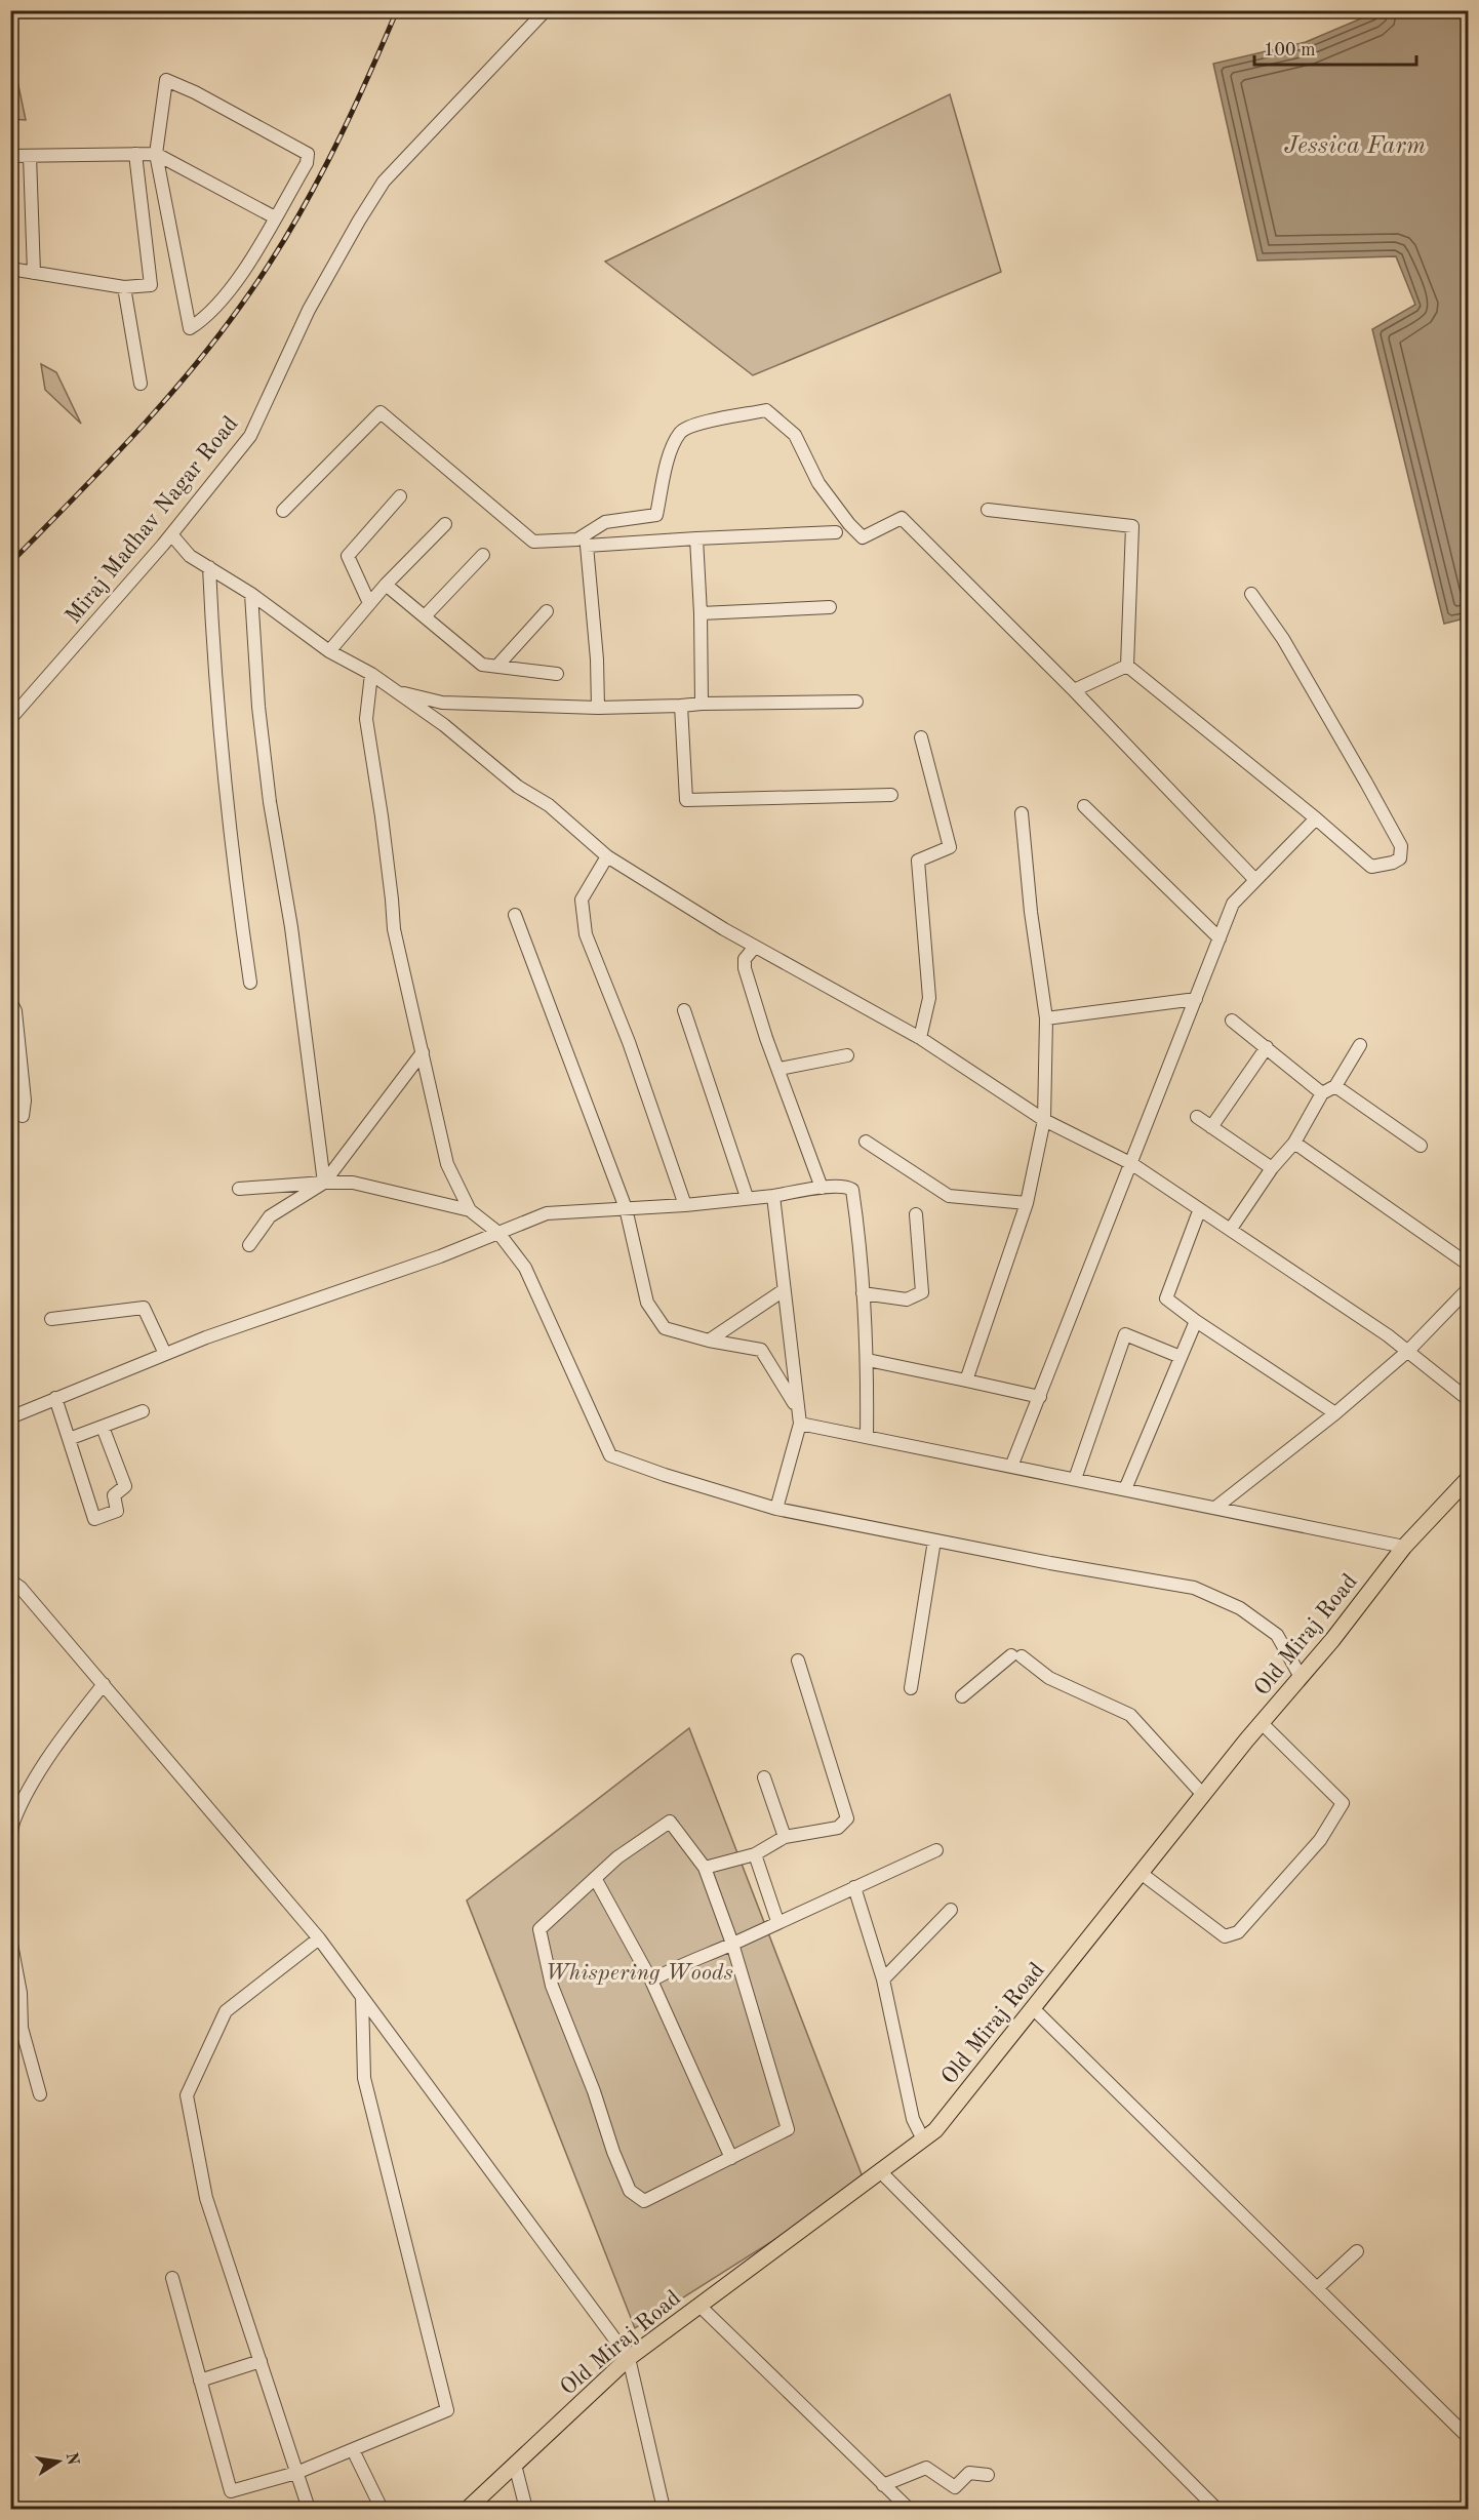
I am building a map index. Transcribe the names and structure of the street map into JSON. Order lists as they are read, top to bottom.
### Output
{
  "streets": {
    "main road": ["Old Miraj Road"],
    "street": ["Miraj Madhav Nagar Road"]
  },
  "water": ["Jessica Farm"],
  "parks": ["Whispering Woods"],
  "scale_bar": "100 m",
  "north": "right"
}
